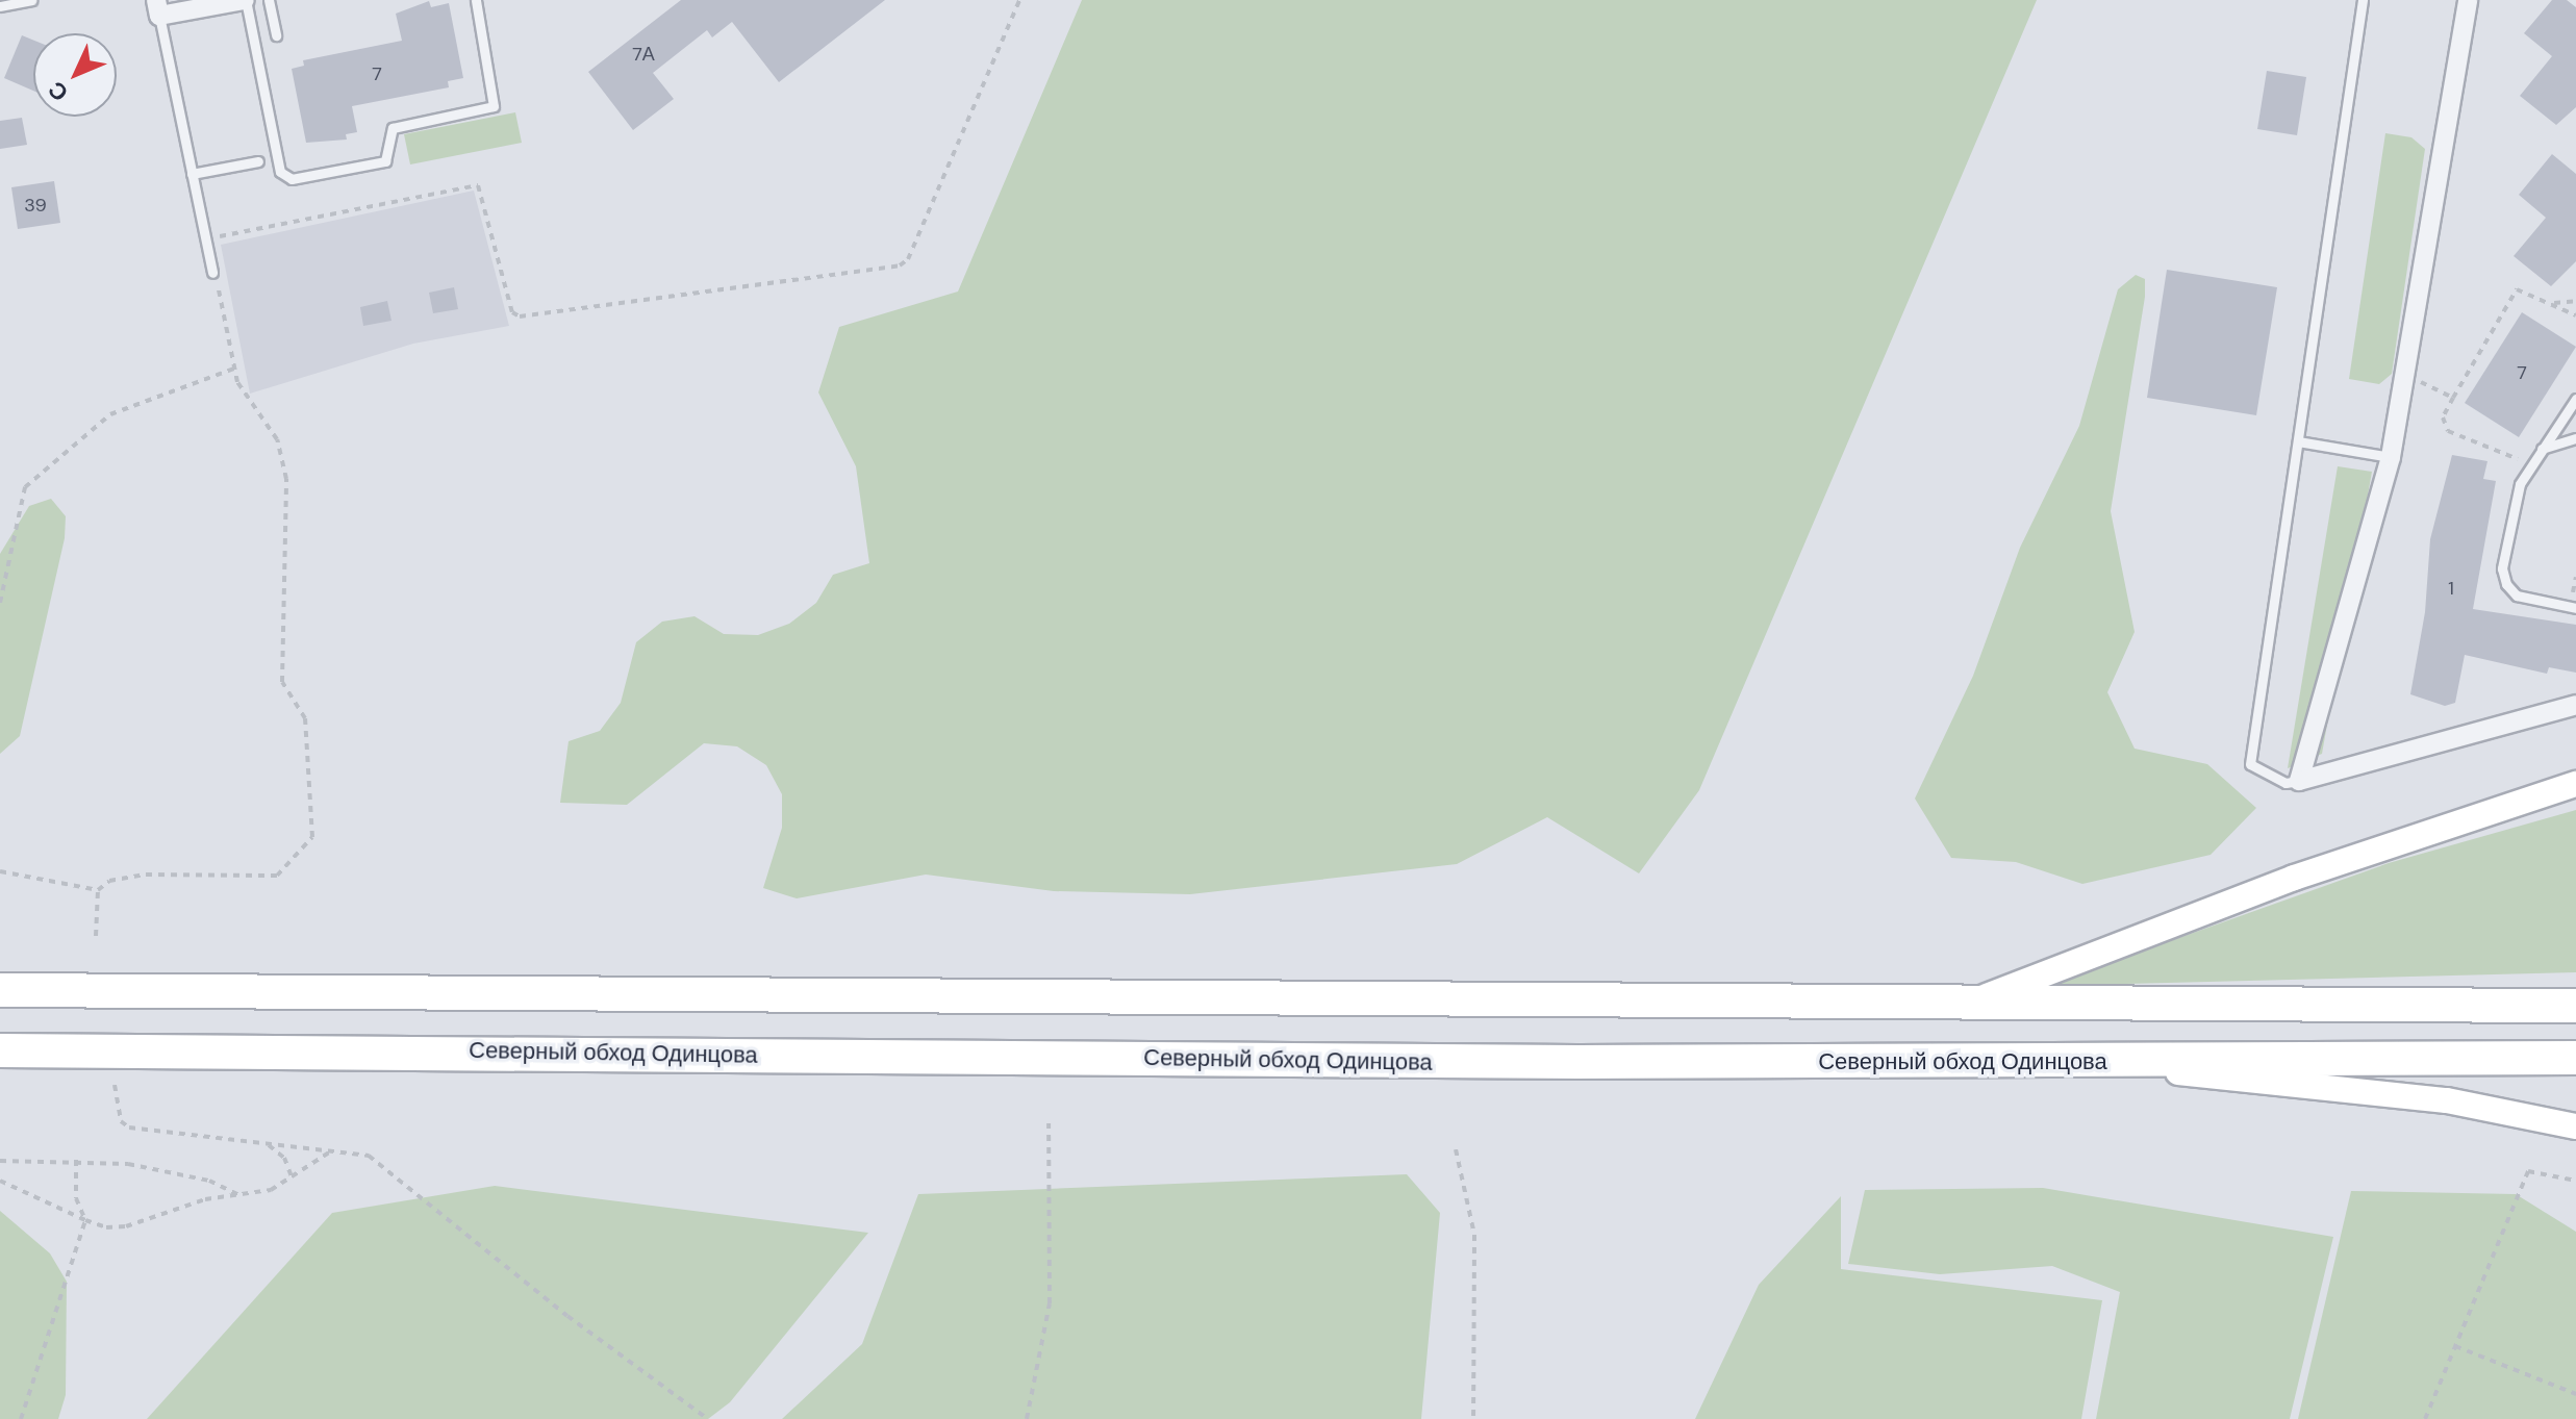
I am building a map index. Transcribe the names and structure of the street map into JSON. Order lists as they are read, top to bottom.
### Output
{
  "streets": {
    "highway": ["Северный обход Одинцова"]
  },
  "house_numbers": [
    "7А",
    "7",
    "39",
    "7",
    "1"
  ],
  "north": "bottom left"
}
